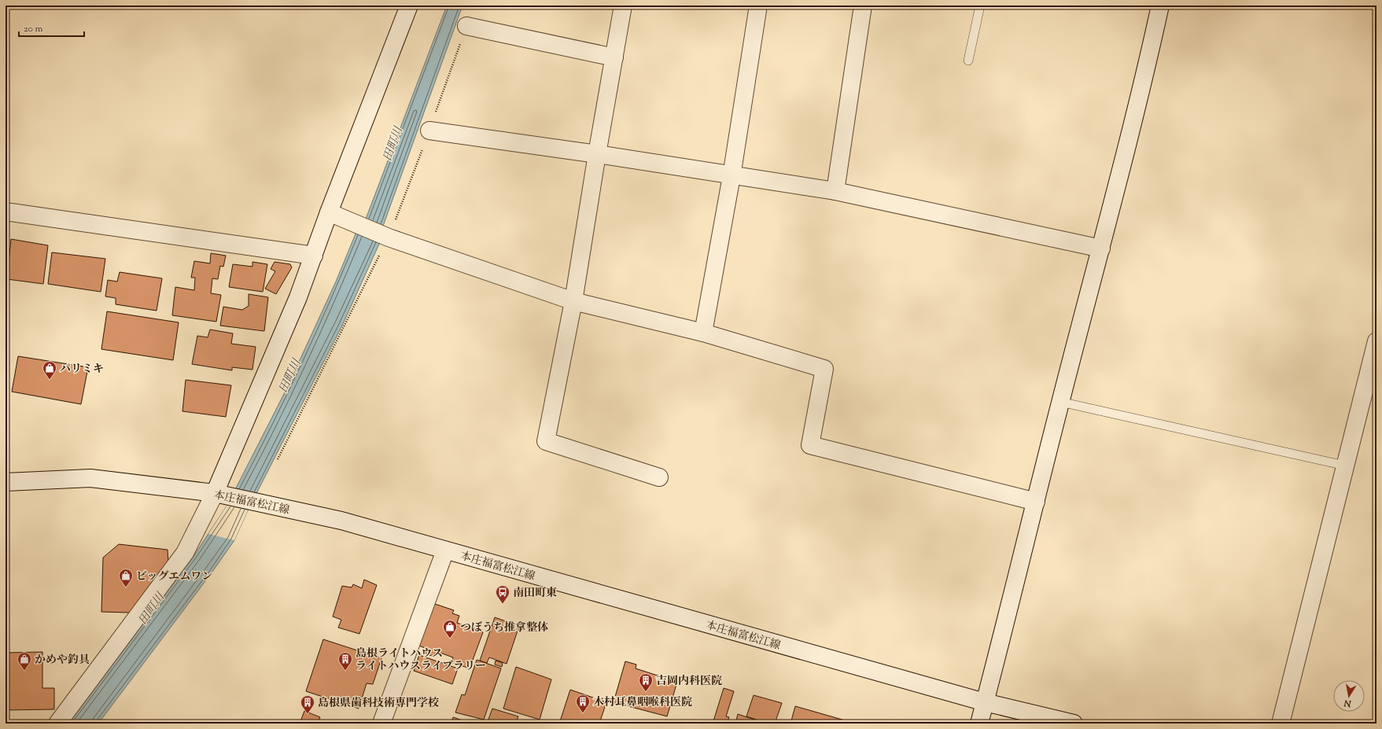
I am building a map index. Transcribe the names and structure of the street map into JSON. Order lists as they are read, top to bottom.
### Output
{
  "streets": {
    "street": ["本庄福富松江線"]
  },
  "water": ["田町川"],
  "places": {
    "shop": [
      "パリミキ",
      "ビッグエムワン",
      "つぼうち推拿整体",
      "かめや釣具"
    ],
    "bus stop": ["南田町東"],
    "building": [
      "島根ライトハウス ライトハウスライブラリー",
      "吉岡内科医院",
      "木村耳鼻咽喉科医院",
      "島根県歯科技術専門学校"
    ]
  },
  "scale_bar": "20 m",
  "north": "bottom"
}
